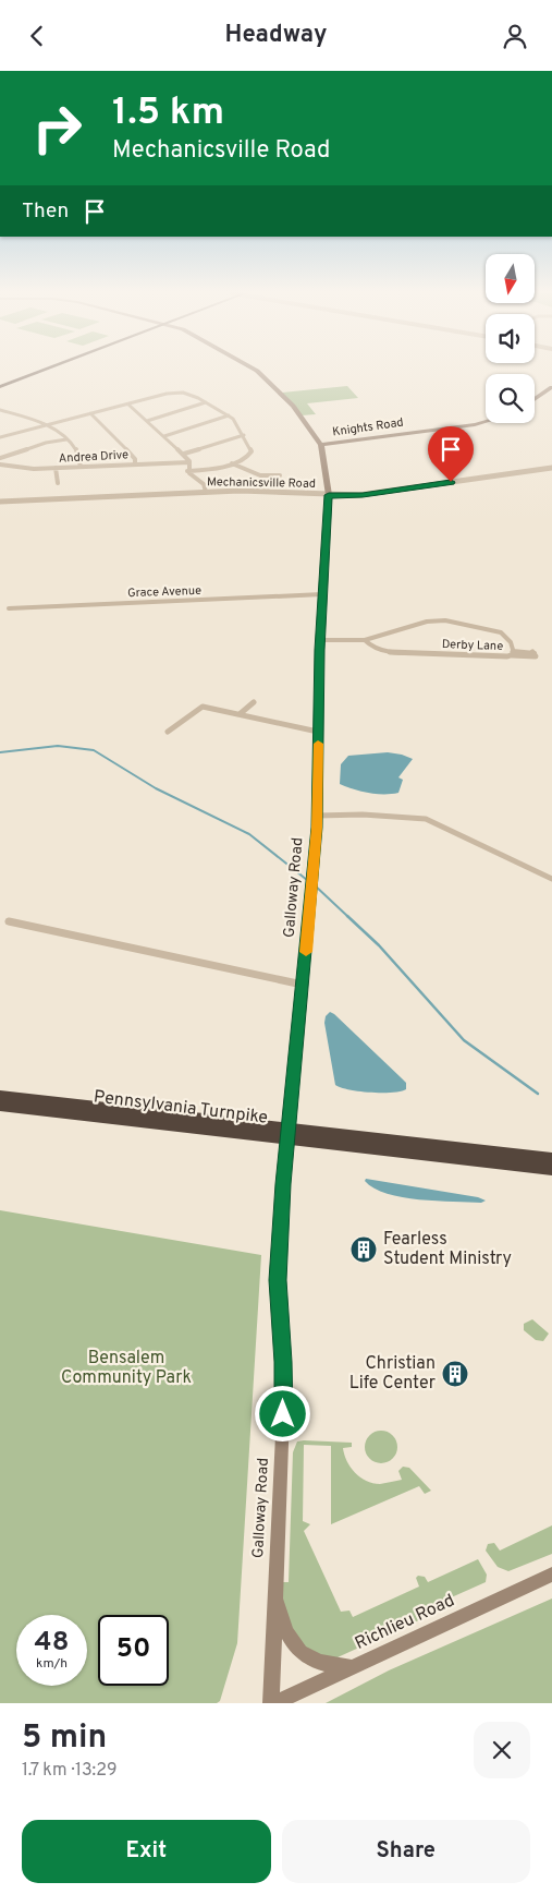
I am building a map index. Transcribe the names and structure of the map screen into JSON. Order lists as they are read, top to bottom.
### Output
{
  "streets": {
    "highway": ["Pennsylvania Turnpike"],
    "main road": ["Knights Road", "Galloway Road", "Richlieu Road"],
    "street": [
      "Andrea Drive",
      "Mechanicsville Road",
      "Grace Avenue",
      "Derby Lane"
    ]
  },
  "crossings": [
    ["Knights Road", "Galloway Road"],
    ["Mechanicsville Road", "Galloway Road"],
    ["Grace Avenue", "Galloway Road"],
    ["Derby Lane", "Galloway Road"],
    ["Galloway Road", "Richlieu Road"]
  ],
  "parks": ["Bensalem Community Park"],
  "places": {
    "building": ["Fearless Student Ministry", "Christian Life Center"]
  },
  "north": "bottom",
  "page": {
    "header": "Headway",
    "turn": ["1.5 km", "Mechanicsville Road"],
    "then": "Then",
    "speed": "48 km/h",
    "limit": "50",
    "heading": ["5 min", "1.7 km · 13:29"],
    "buttons": ["Exit", "Share"]
  }
}
